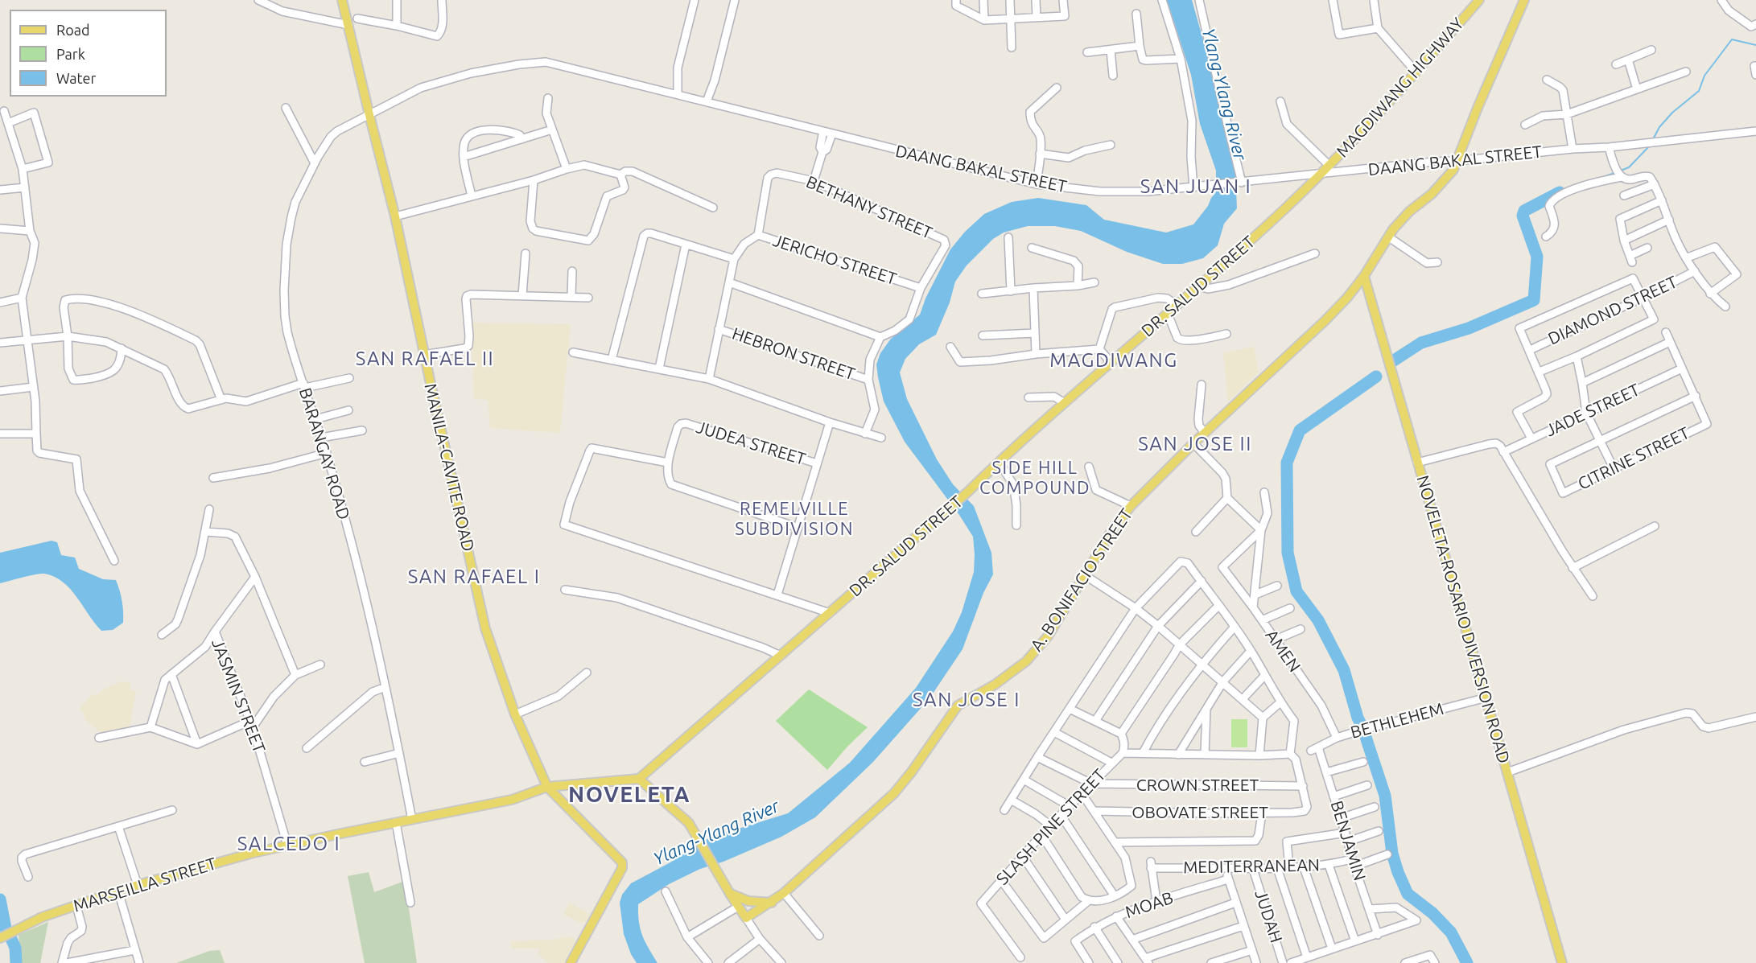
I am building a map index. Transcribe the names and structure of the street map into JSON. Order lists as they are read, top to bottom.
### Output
{
  "streets": {
    "main road": [
      "MAGDIWANG HIGHWAY",
      "DR. SALUD STREET",
      "MANILA-CAVITE ROAD",
      "A. BONIFACIO STREET",
      "NOVELETA-ROSARIO DIVERSION ROAD",
      "MARSEILLA STREET"
    ],
    "street": [
      "DAANG BAKAL STREET",
      "BETHANY STREET",
      "JERICHO STREET",
      "DIAMOND STREET",
      "HEBRON STREET",
      "JADE STREET",
      "JUDEA STREET",
      "BARANGAY ROAD",
      "CITRINE STREET",
      "AMEN",
      "JASMIN STREET",
      "BETHLEHEM",
      "CROWN STREET",
      "OBOVATE STREET",
      "SLASH PINE STREET",
      "BENJAMIN",
      "MEDITERRANEAN",
      "MOAB",
      "JUDAH"
    ]
  },
  "crossings": [
    ["MAGDIWANG HIGHWAY", "DAANG BAKAL STREET"],
    ["MAGDIWANG HIGHWAY", "DR. SALUD STREET"],
    ["DAANG BAKAL STREET", "DR. SALUD STREET"],
    ["DAANG BAKAL STREET", "BARANGAY ROAD"],
    ["DAANG BAKAL STREET", "MANILA-CAVITE ROAD"],
    ["DAANG BAKAL STREET", "A. BONIFACIO STREET"],
    ["BETHANY STREET", "JERICHO STREET"],
    ["BARANGAY ROAD", "MANILA-CAVITE ROAD"],
    ["BARANGAY ROAD", "MARSEILLA STREET"],
    ["MANILA-CAVITE ROAD", "MARSEILLA STREET"],
    ["A. BONIFACIO STREET", "NOVELETA-ROSARIO DIVERSION ROAD"],
    ["NOVELETA-ROSARIO DIVERSION ROAD", "BETHLEHEM"],
    ["AMEN", "BETHLEHEM"],
    ["JASMIN STREET", "MARSEILLA STREET"],
    ["BETHLEHEM", "BENJAMIN"],
    ["CROWN STREET", "OBOVATE STREET"],
    ["CROWN STREET", "SLASH PINE STREET"],
    ["BENJAMIN", "MEDITERRANEAN"],
    ["MEDITERRANEAN", "MOAB"],
    ["MEDITERRANEAN", "JUDAH"]
  ],
  "districts": [
    "SAN JUAN I",
    "SAN RAFAEL II",
    "MAGDIWANG",
    "SAN JOSE II",
    "SIDE HILL COMPOUND",
    "REMELVILLE SUBDIVISION",
    "SAN RAFAEL I",
    "SAN JOSE I",
    "NOVELETA",
    "SALCEDO I"
  ],
  "water": ["Ylang-Ylang River"],
  "legend": ["Road", "Park", "Water"]
}
